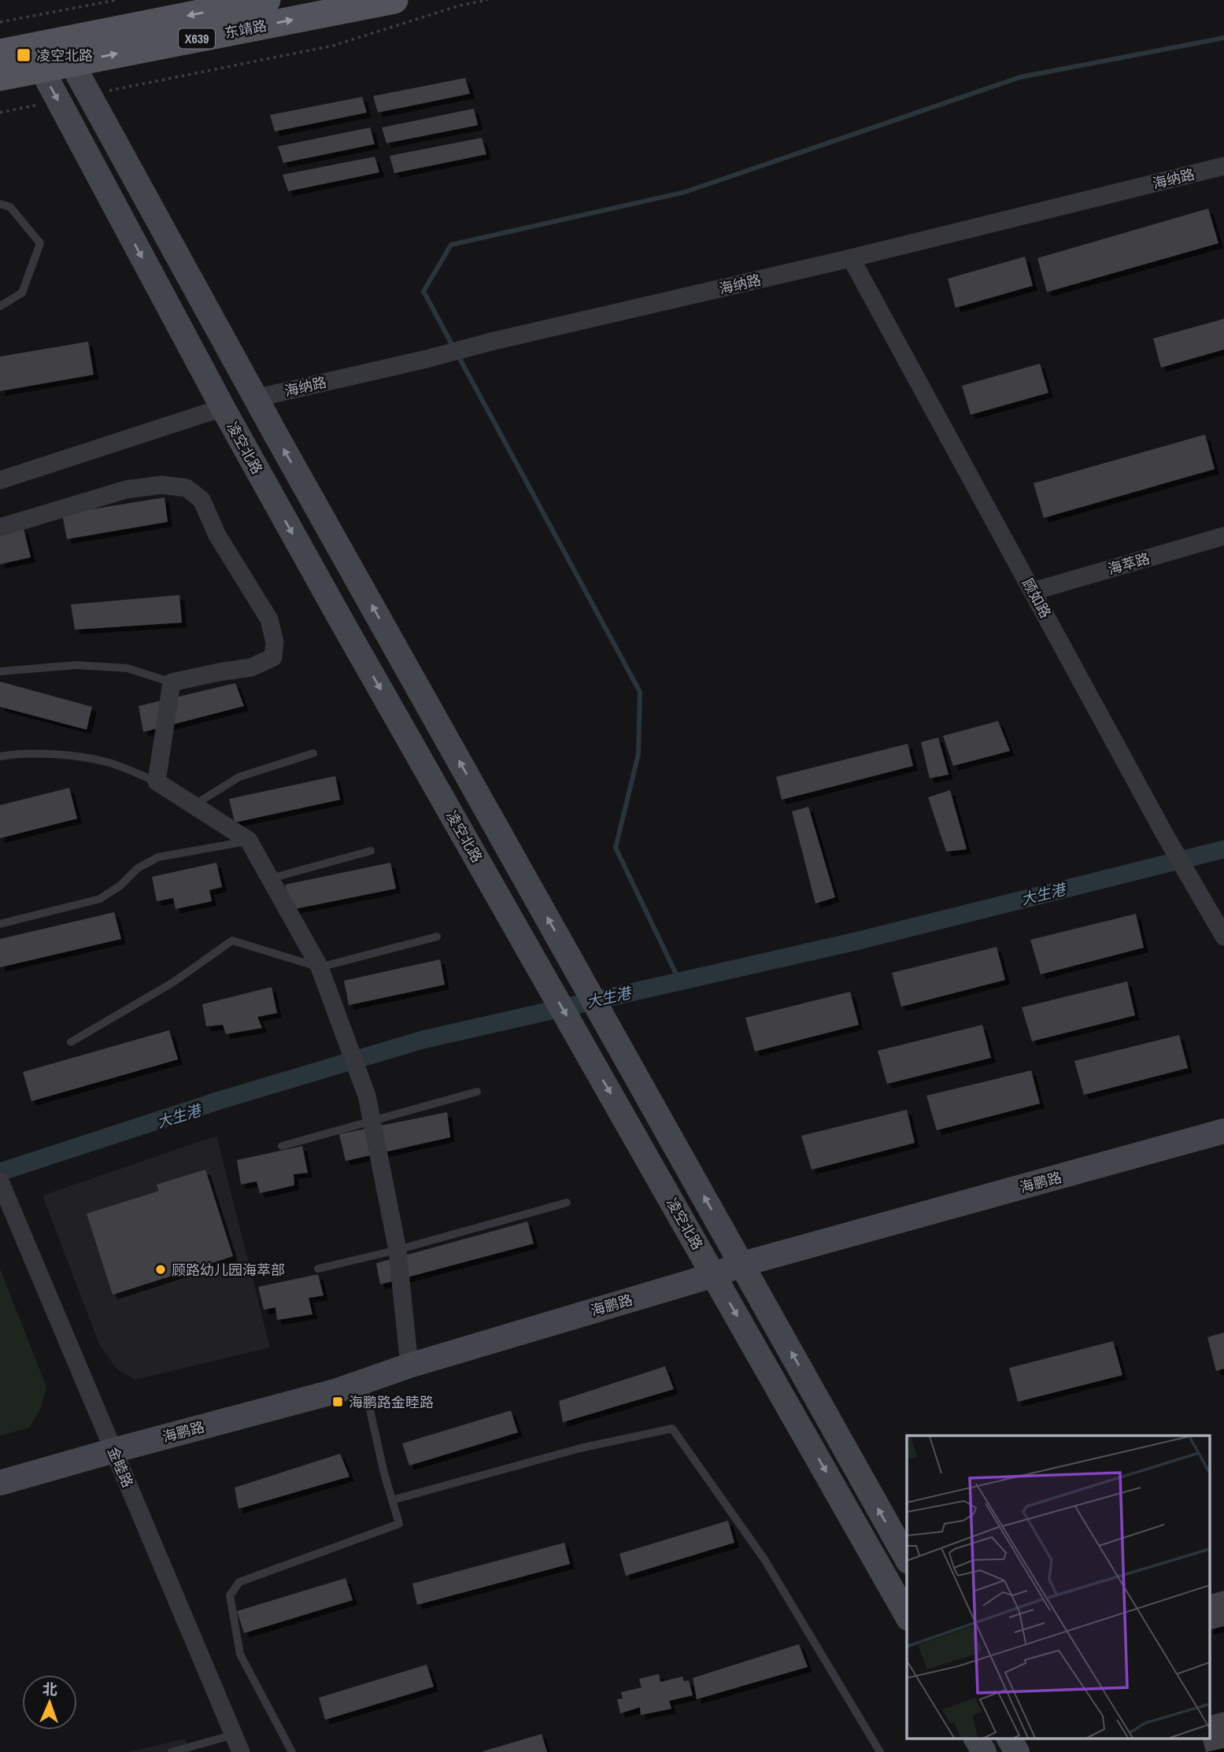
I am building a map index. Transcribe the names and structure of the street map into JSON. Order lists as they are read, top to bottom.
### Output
{
  "streets": {
    "main road": [
      "东靖路",
      "X639",
      "凌空北路",
      "海鹏路"
    ],
    "street": [
      "海纳路",
      "海萃路",
      "顾如路",
      "金睦路"
    ]
  },
  "crossings": [
    ["东靖路", "凌空北路"],
    ["海纳路", "顾如路"],
    ["凌空北路", "海鹏路"],
    ["海萃路", "顾如路"],
    ["海鹏路", "金睦路"]
  ],
  "water": ["大生港"],
  "places": {
    "transit": ["凌空北路", "海鹏路金睦路"],
    "other": ["顾路幼儿园海萃部"]
  },
  "north": "top"
}
